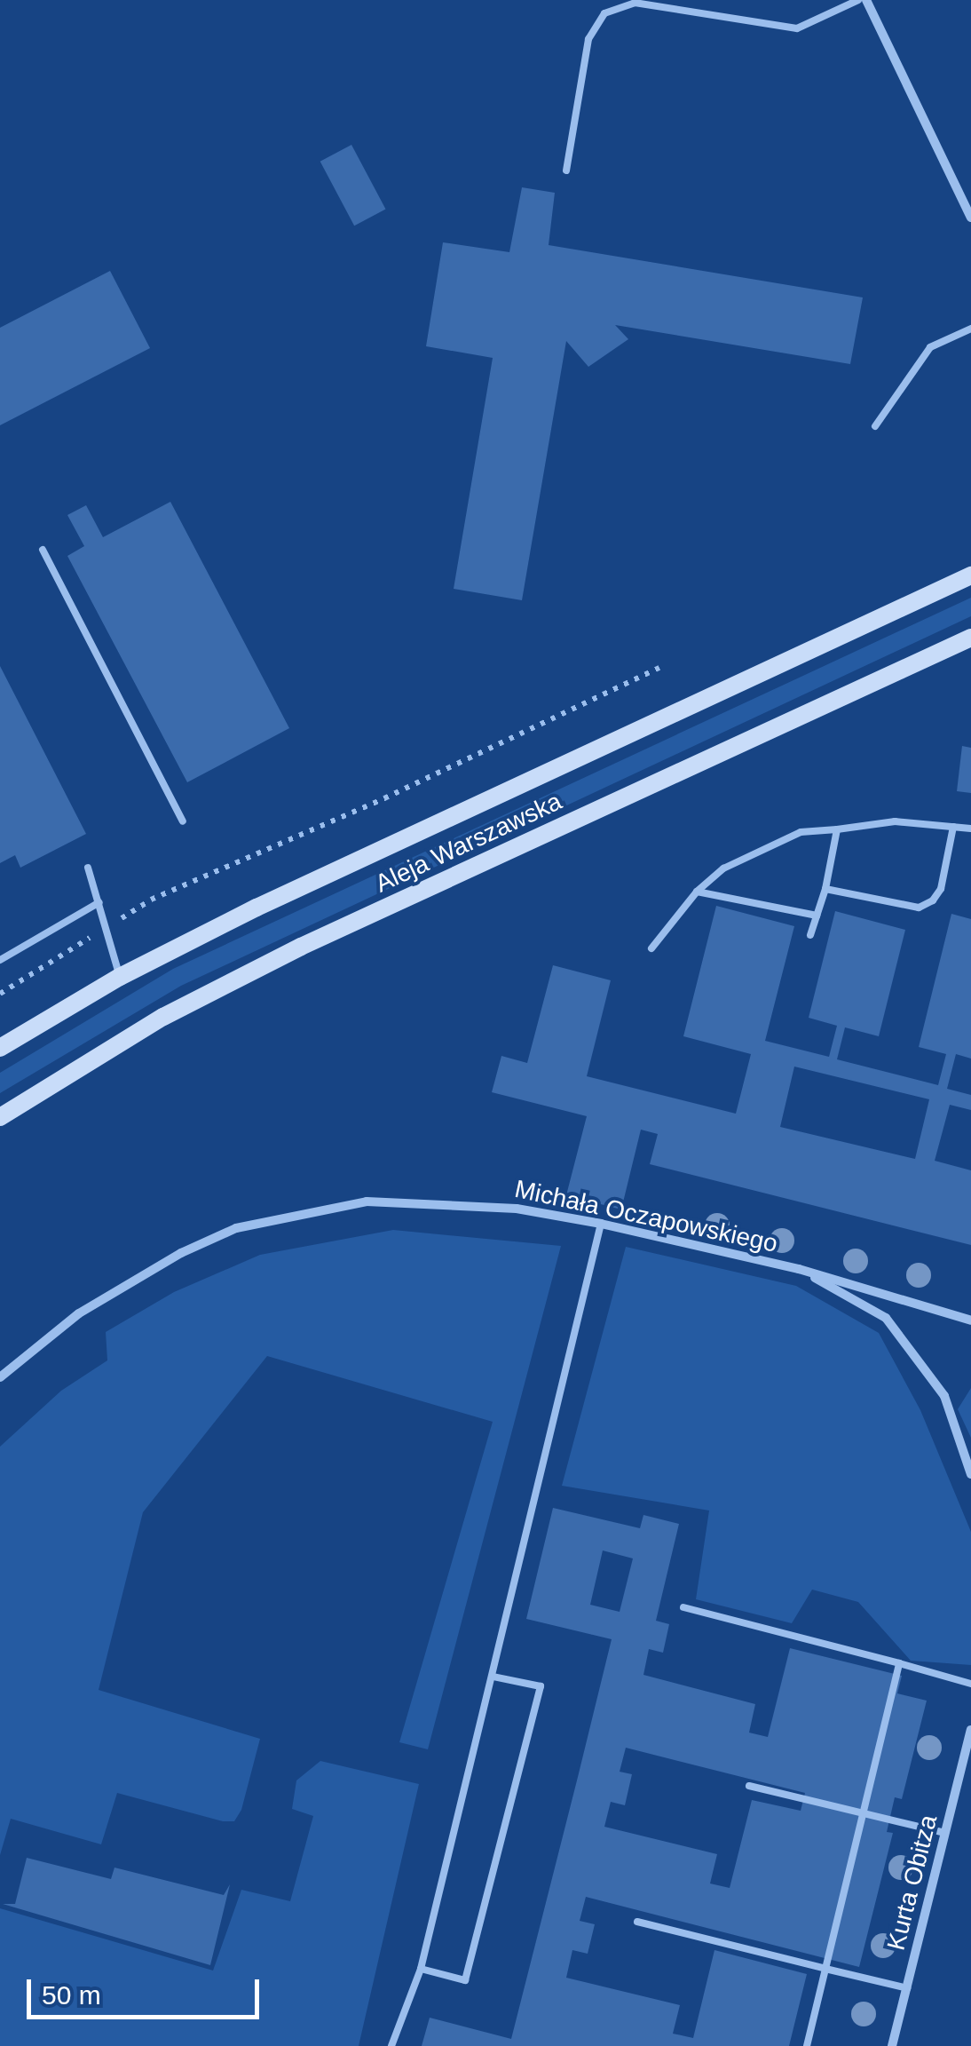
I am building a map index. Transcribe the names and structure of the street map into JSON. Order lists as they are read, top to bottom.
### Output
{
  "streets": {
    "main road": ["Aleja Warszawska"],
    "street": ["Michała Oczapowskiego", "Kurta Obitza"]
  },
  "scale_bar": "50 m"
}
